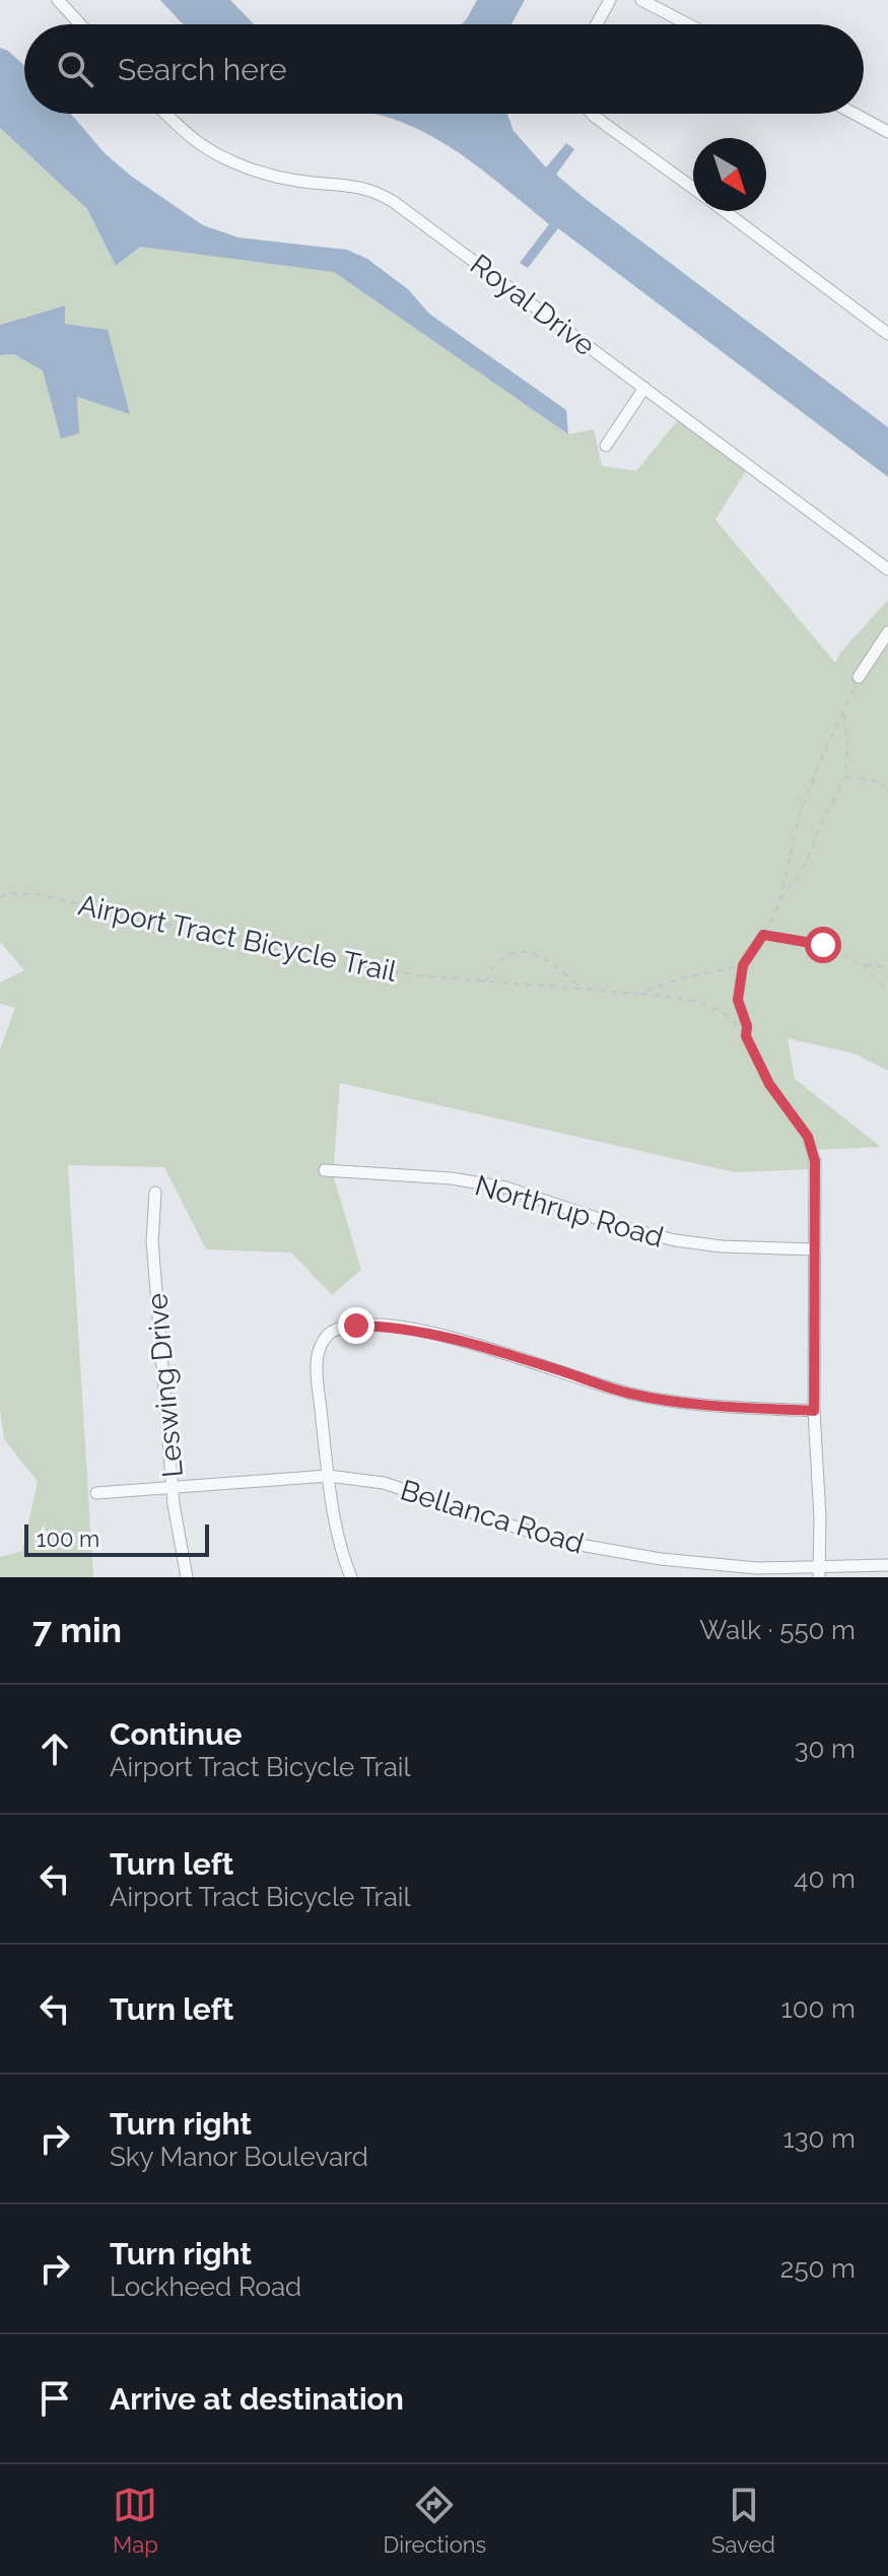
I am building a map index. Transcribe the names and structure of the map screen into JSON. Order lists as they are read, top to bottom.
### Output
{
  "streets": {
    "street": [
      "Royal Drive",
      "Northrup Road",
      "Leswing Drive",
      "Bellanca Road"
    ],
    "path": ["Airport Tract Bicycle Trail"]
  },
  "crossings": [
    ["Leswing Drive", "Bellanca Road"]
  ],
  "scale_bar": "100 m",
  "north": "bottom right",
  "page": {
    "search": "Search here",
    "scale": "100 m",
    "heading": ["7 min", "Walk · 550 m"],
    "list": [
      ["Continue", "Airport Tract Bicycle Trail", "30 m"],
      ["Turn left", "Airport Tract Bicycle Trail", "40 m"],
      ["Turn left", "100 m"],
      ["Turn right", "Sky Manor Boulevard", "130 m"],
      ["Turn right", "Lockheed Road", "250 m"],
      "Arrive at destination"
    ],
    "nav": ["Map", "Directions", "Saved"]
  }
}
